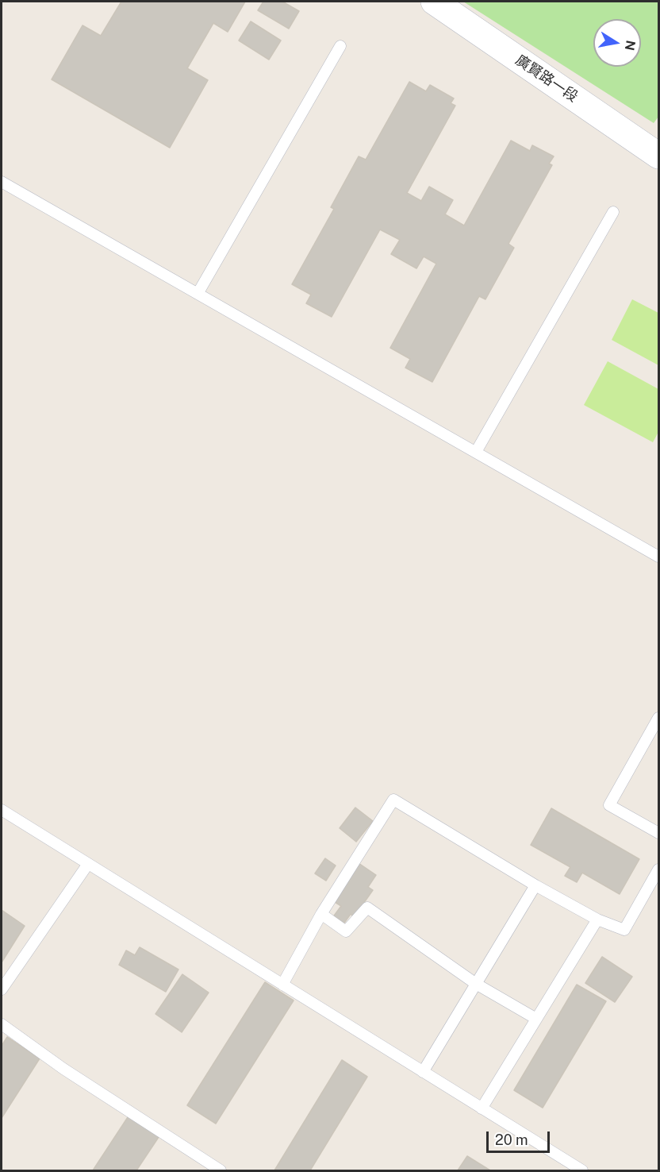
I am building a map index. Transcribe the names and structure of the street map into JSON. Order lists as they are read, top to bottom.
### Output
{
  "streets": {
    "street": ["廣賢路一段"]
  },
  "scale_bar": "20 m",
  "north": "right"
}
